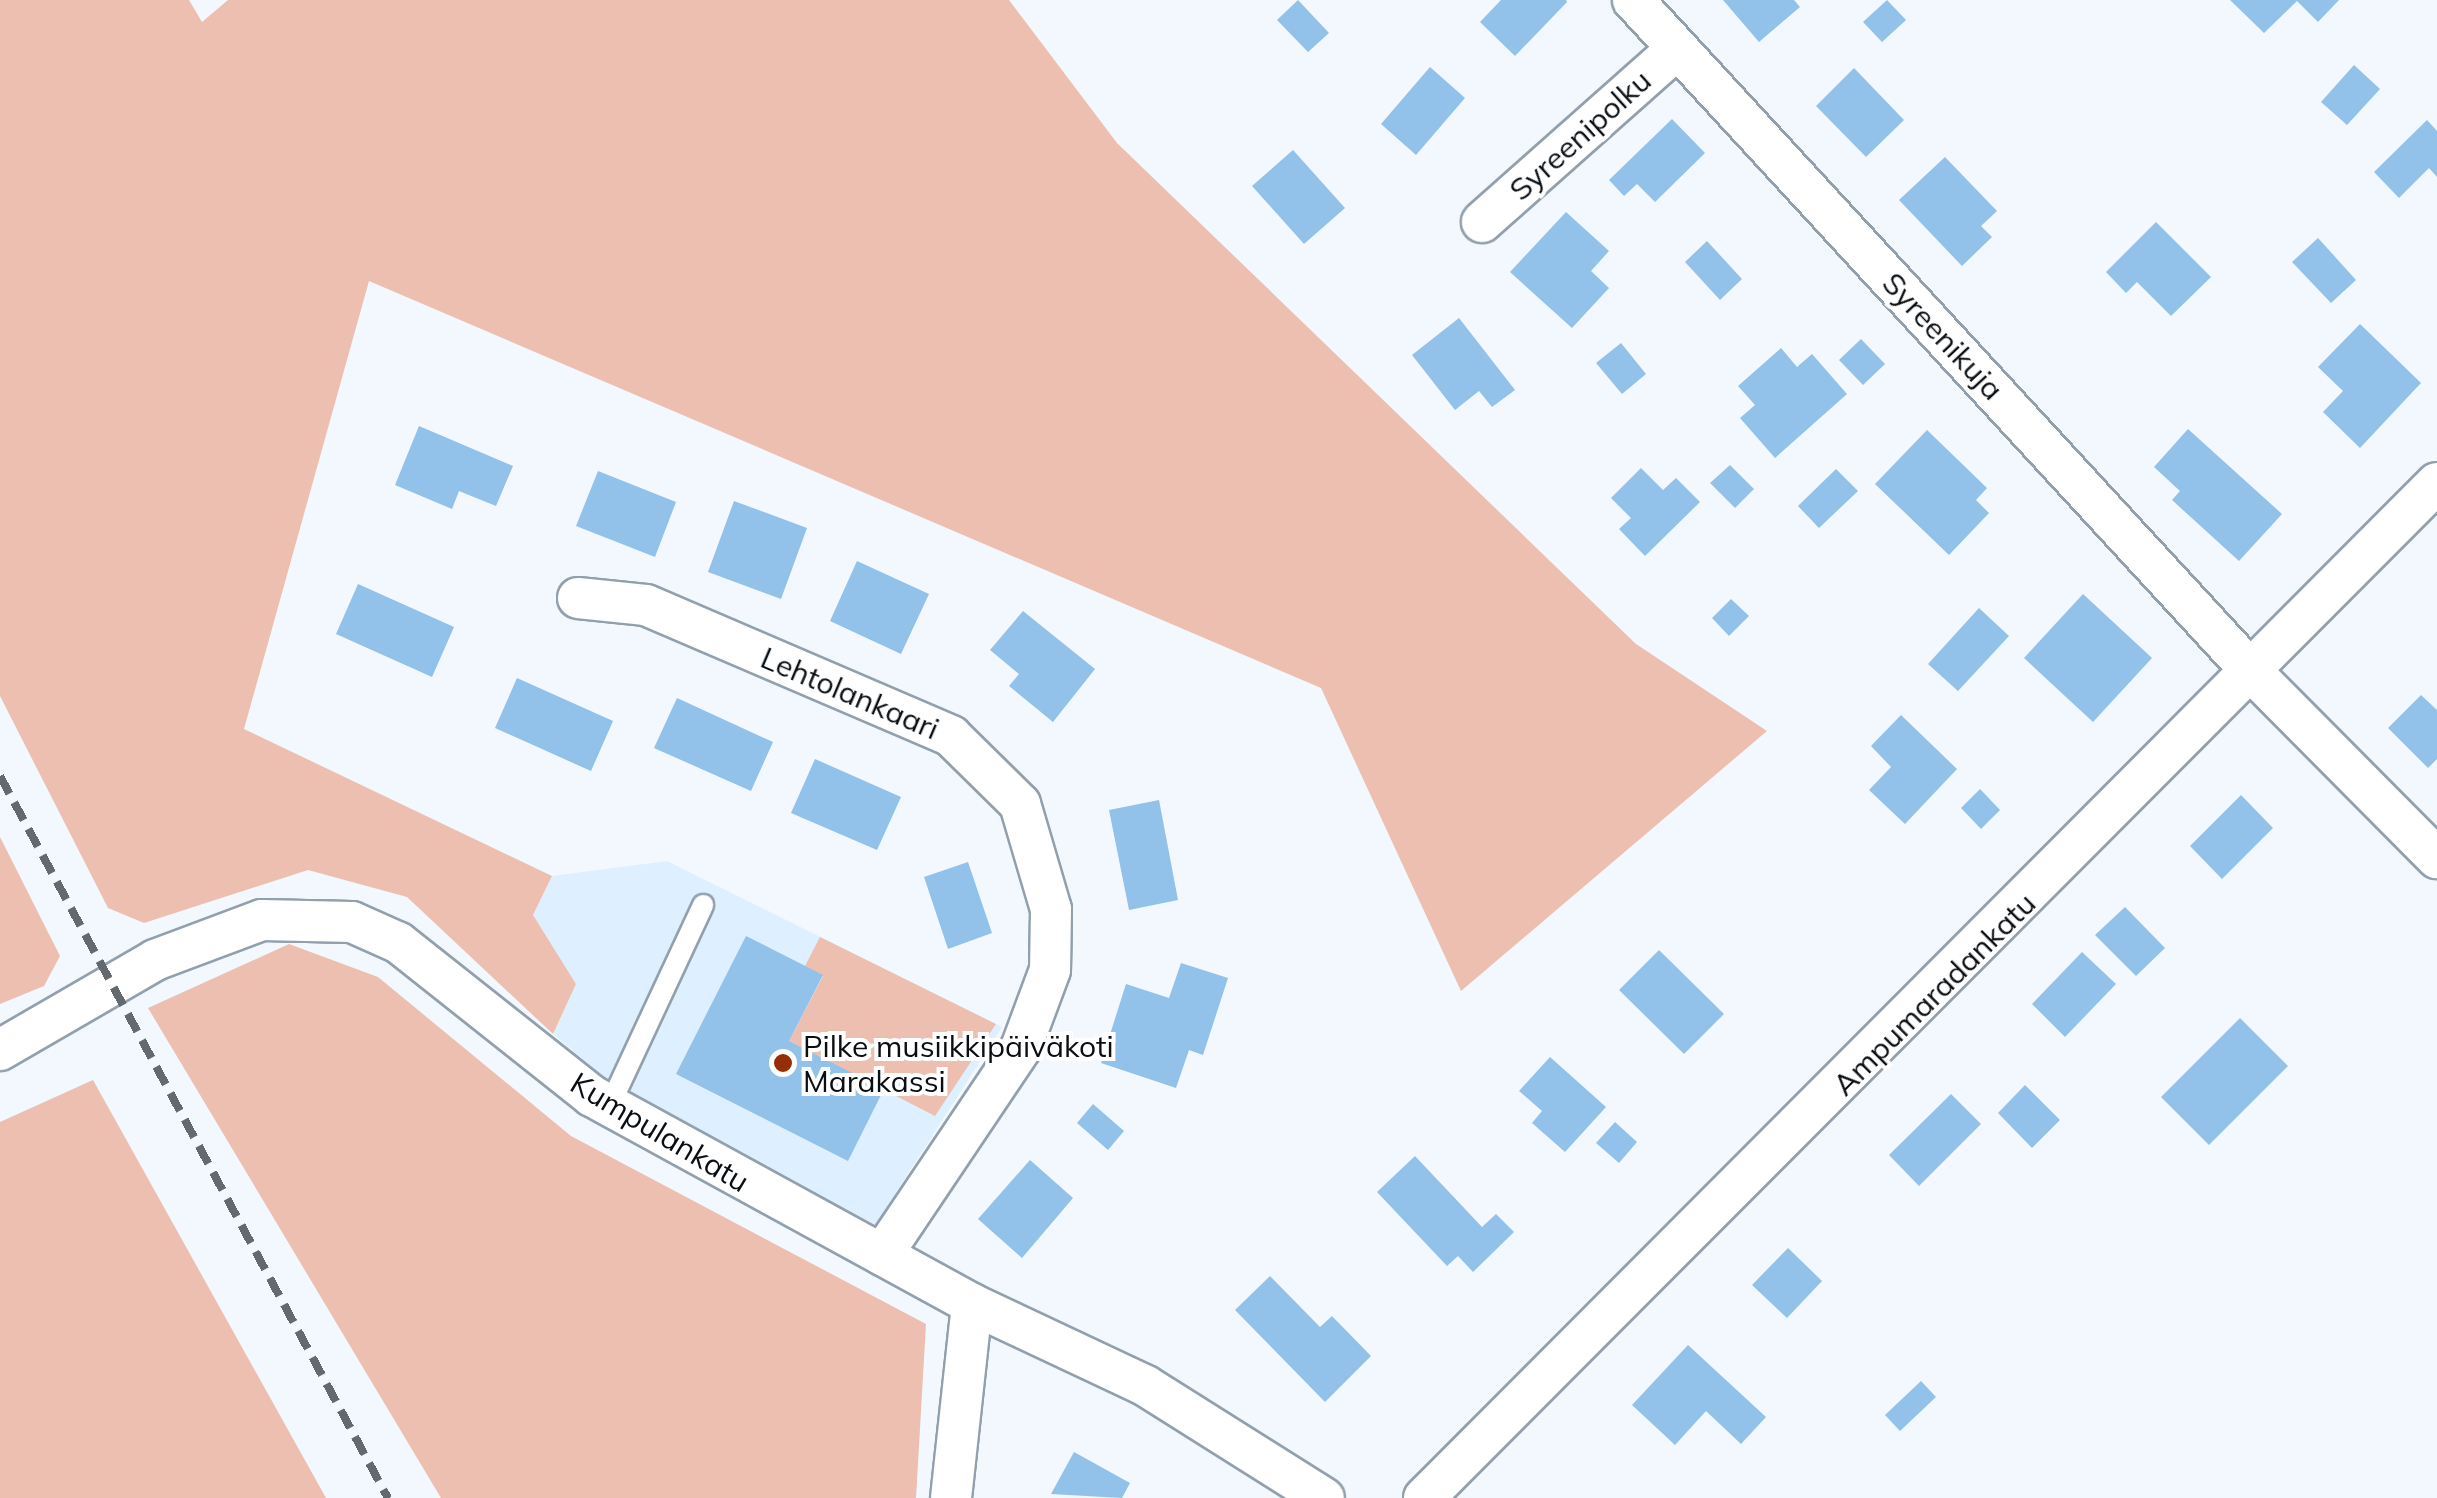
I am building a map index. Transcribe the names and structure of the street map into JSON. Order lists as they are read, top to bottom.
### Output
{
  "streets": {
    "street": [
      "Syreenipolku",
      "Syreenikuja",
      "Lehtolankaari",
      "Ampumaradankatu",
      "Kumpulankatu"
    ]
  },
  "crossings": [
    ["Syreenipolku", "Syreenikuja"],
    ["Syreenikuja", "Ampumaradankatu"],
    ["Lehtolankaari", "Kumpulankatu"]
  ],
  "places": ["Pilke musiikkipäiväkoti Marakassi"]
}
